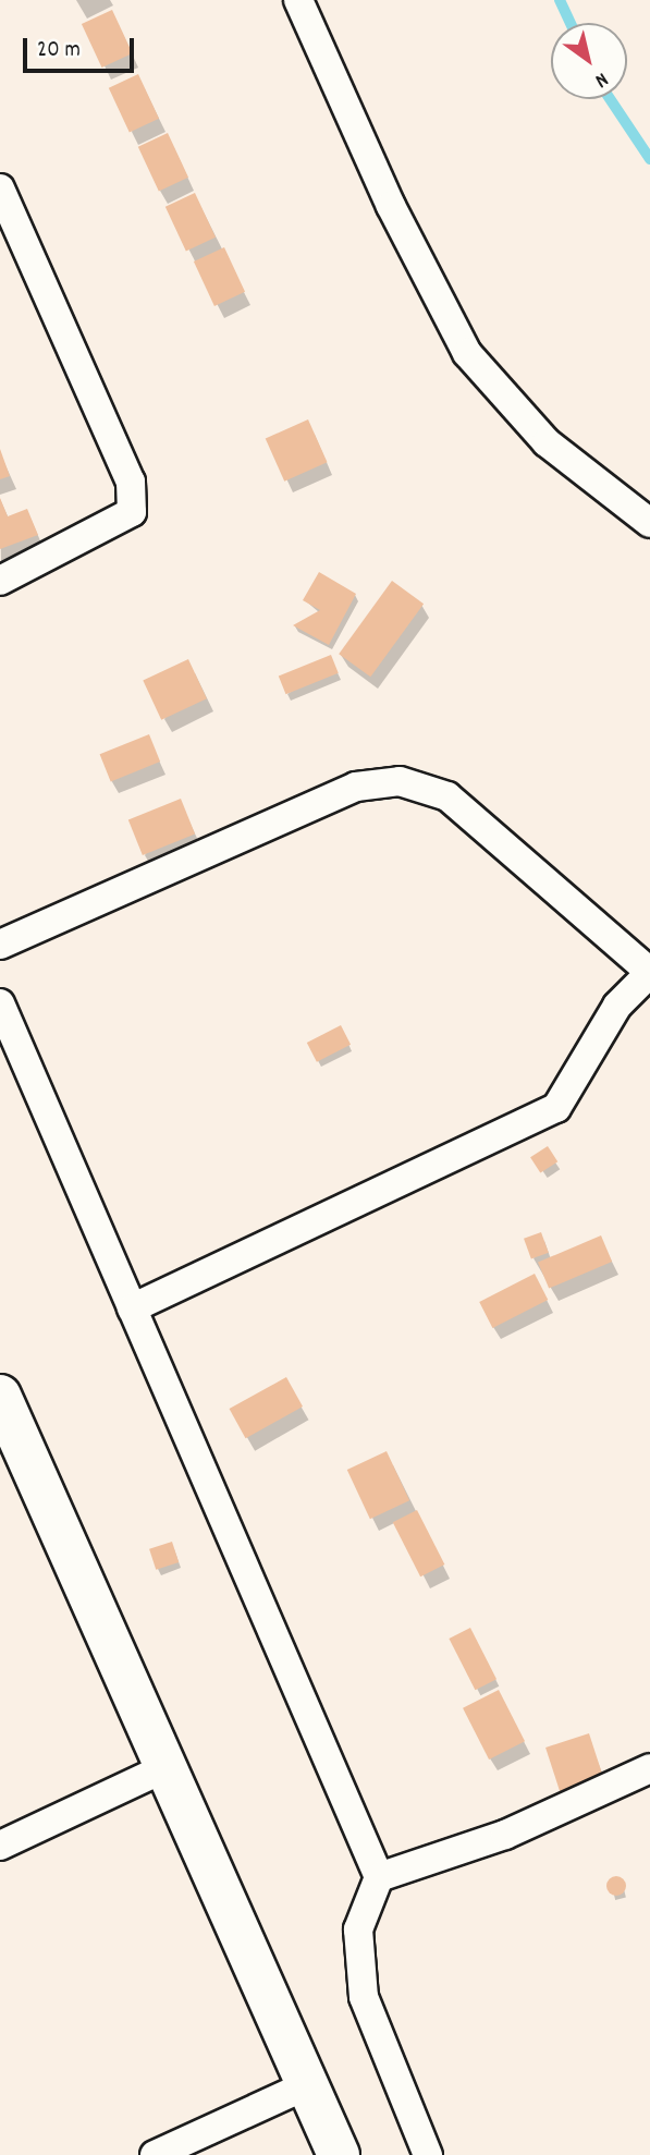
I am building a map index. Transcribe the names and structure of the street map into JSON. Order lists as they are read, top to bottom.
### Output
{
  "scale_bar": "20 m",
  "north": "bottom right"
}
